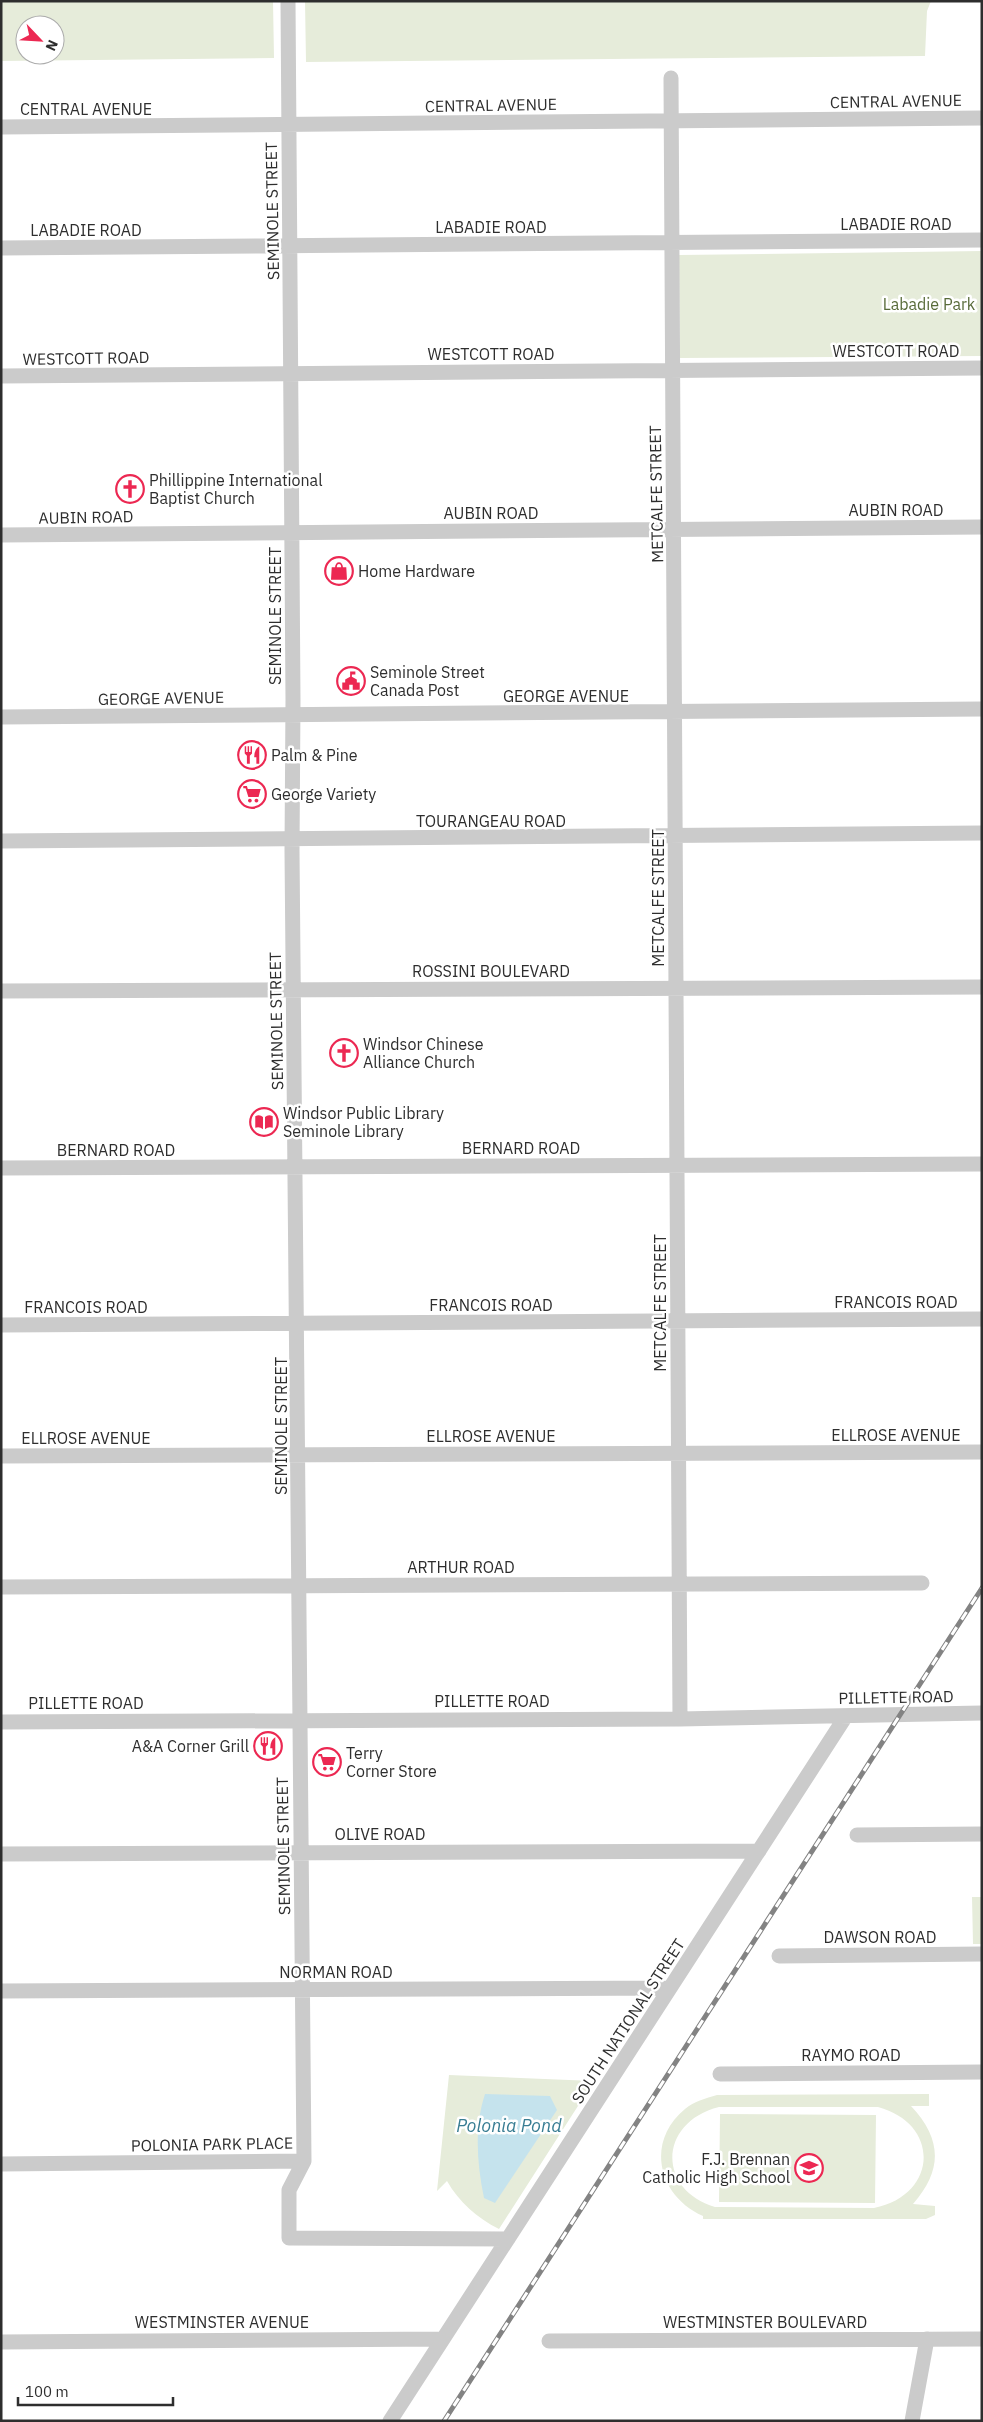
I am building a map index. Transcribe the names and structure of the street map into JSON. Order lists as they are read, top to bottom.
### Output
{
  "streets": {
    "street": [
      "CENTRAL AVENUE",
      "SEMINOLE STREET",
      "LABADIE ROAD",
      "WESTCOTT ROAD",
      "METCALFE STREET",
      "AUBIN ROAD",
      "GEORGE AVENUE",
      "TOURANGEAU ROAD",
      "ROSSINI BOULEVARD",
      "BERNARD ROAD",
      "FRANCOIS ROAD",
      "ELLROSE AVENUE",
      "ARTHUR ROAD",
      "PILLETTE ROAD",
      "OLIVE ROAD",
      "DAWSON ROAD",
      "NORMAN ROAD",
      "SOUTH NATIONAL STREET",
      "RAYMO ROAD",
      "POLONIA PARK PLACE",
      "WESTMINSTER AVENUE",
      "WESTMINSTER BOULEVARD"
    ]
  },
  "crossings": [
    ["CENTRAL AVENUE", "SEMINOLE STREET"],
    ["CENTRAL AVENUE", "METCALFE STREET"],
    ["SEMINOLE STREET", "LABADIE ROAD"],
    ["SEMINOLE STREET", "WESTCOTT ROAD"],
    ["SEMINOLE STREET", "AUBIN ROAD"],
    ["SEMINOLE STREET", "GEORGE AVENUE"],
    ["SEMINOLE STREET", "TOURANGEAU ROAD"],
    ["SEMINOLE STREET", "ROSSINI BOULEVARD"],
    ["SEMINOLE STREET", "BERNARD ROAD"],
    ["SEMINOLE STREET", "FRANCOIS ROAD"],
    ["SEMINOLE STREET", "ELLROSE AVENUE"],
    ["SEMINOLE STREET", "ARTHUR ROAD"],
    ["SEMINOLE STREET", "PILLETTE ROAD"],
    ["SEMINOLE STREET", "OLIVE ROAD"],
    ["SEMINOLE STREET", "NORMAN ROAD"],
    ["SEMINOLE STREET", "POLONIA PARK PLACE"],
    ["LABADIE ROAD", "METCALFE STREET"],
    ["WESTCOTT ROAD", "METCALFE STREET"],
    ["METCALFE STREET", "AUBIN ROAD"],
    ["METCALFE STREET", "GEORGE AVENUE"],
    ["METCALFE STREET", "TOURANGEAU ROAD"],
    ["METCALFE STREET", "ROSSINI BOULEVARD"],
    ["METCALFE STREET", "BERNARD ROAD"],
    ["METCALFE STREET", "FRANCOIS ROAD"],
    ["METCALFE STREET", "ELLROSE AVENUE"],
    ["METCALFE STREET", "ARTHUR ROAD"],
    ["METCALFE STREET", "PILLETTE ROAD"],
    ["PILLETTE ROAD", "SOUTH NATIONAL STREET"],
    ["OLIVE ROAD", "SOUTH NATIONAL STREET"],
    ["NORMAN ROAD", "SOUTH NATIONAL STREET"],
    ["SOUTH NATIONAL STREET", "POLONIA PARK PLACE"],
    ["SOUTH NATIONAL STREET", "WESTMINSTER AVENUE"]
  ],
  "water": ["Polonia Pond"],
  "parks": ["Labadie Park"],
  "places": {
    "church": ["Phillippine International Baptist Church", "Windsor Chinese Alliance Church"],
    "shop": ["Home Hardware"],
    "public building": ["Seminole Street Canada Post"],
    "restaurant": ["Palm & Pine", "A&A Corner Grill"],
    "supermarket": ["George Variety", "Terry Corner Store"],
    "library": ["Windsor Public Library Seminole Library"],
    "school or university": ["F.J. Brennan Catholic High School"]
  },
  "scale_bar": "100 m",
  "north": "bottom right"
}
